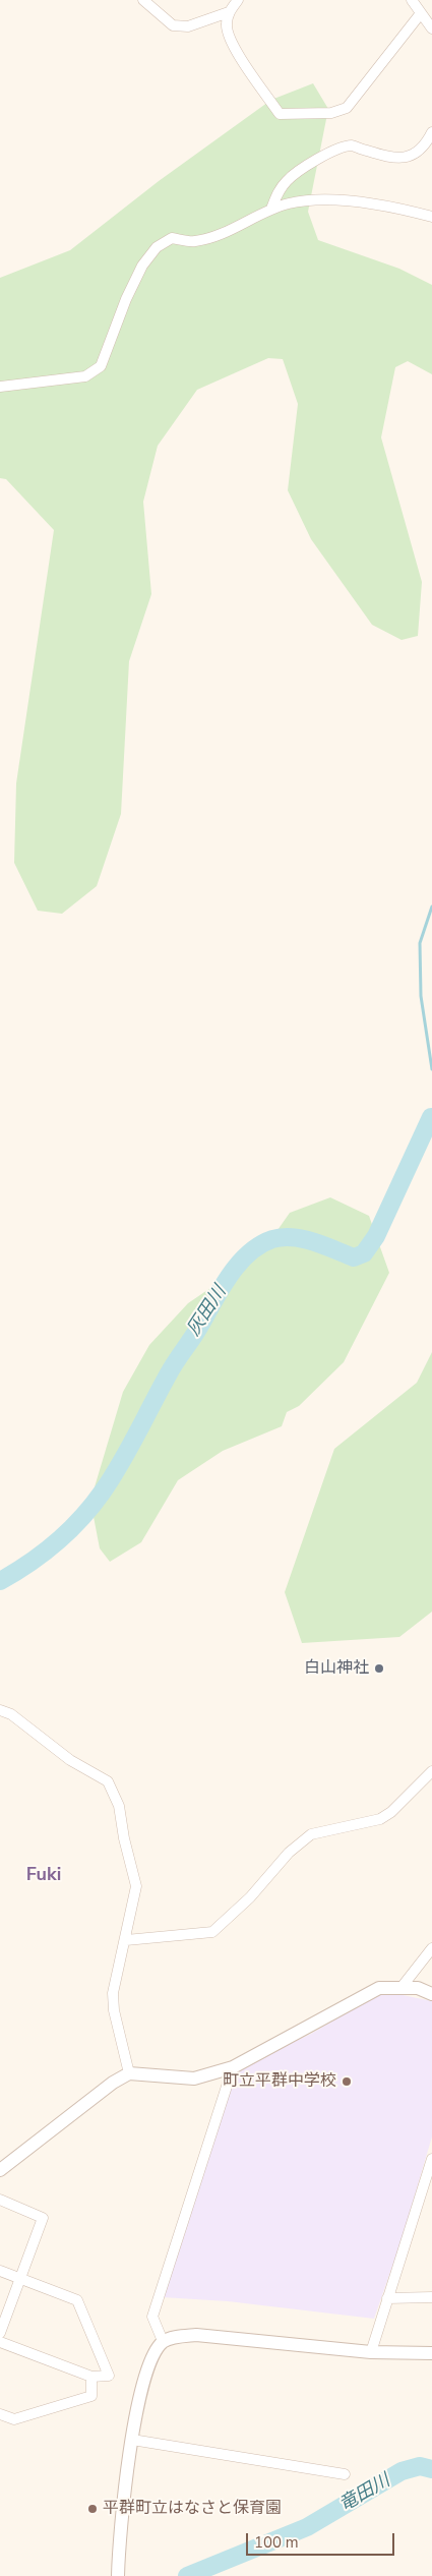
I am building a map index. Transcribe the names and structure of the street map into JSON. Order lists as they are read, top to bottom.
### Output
{
  "districts": ["Fuki"],
  "water": ["灰田川", "竜田川"],
  "places": ["白山神社", "町立平群中学校", "平群町立はなさと保育園"],
  "scale_bar": "100 m"
}
